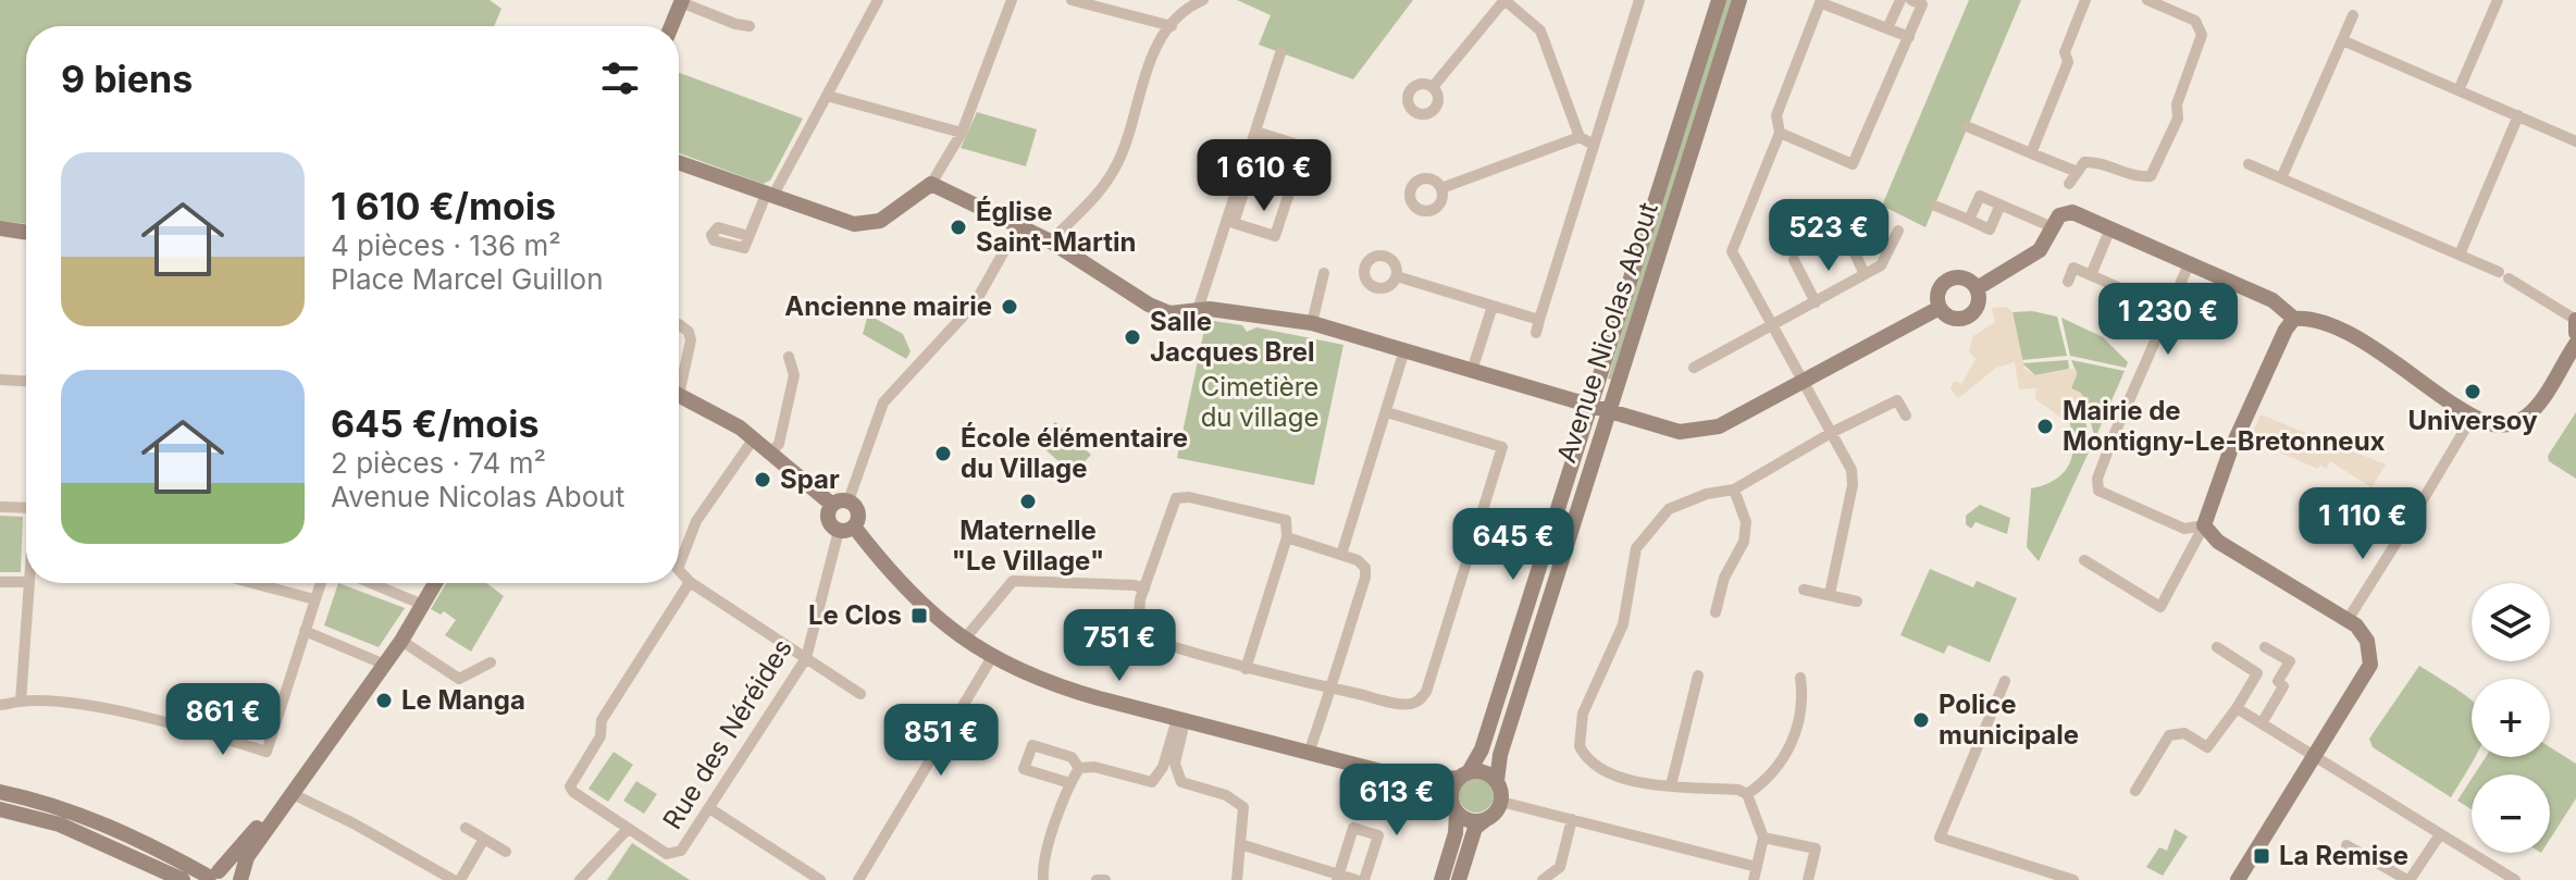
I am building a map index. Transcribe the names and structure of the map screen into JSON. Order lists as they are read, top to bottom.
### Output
{
  "streets": {
    "street": ["Avenue Nicolas About", "Rue des Néréides"]
  },
  "parks": ["Cimetière du village"],
  "places": {
    "other": [
      "Église Saint-Martin",
      "Ancienne mairie",
      "Salle Jacques Brel",
      "Universoy",
      "Mairie de Montigny-Le-Bretonneux",
      "École élémentaire du Village",
      "Spar",
      "Maternelle \"Le Village\"",
      "Le Manga",
      "Police municipale"
    ],
    "transit": ["Le Clos", "La Remise"]
  },
  "page": {
    "heading": "9 biens",
    "list": [
      {
        "name": "1 610 €/mois",
        "note": "4 pièces · 136 m² · Place Marcel Guillon"
      },
      {
        "name": "645 €/mois",
        "note": "2 pièces · 74 m² · Avenue Nicolas About"
      }
    ],
    "price": [
      "1 610 €",
      "523 €",
      "1 230 €",
      "1 110 €",
      "645 €",
      "751 €",
      "861 €",
      "851 €",
      "613 €"
    ],
    "map_buttons": ["+", "−"]
  }
}
